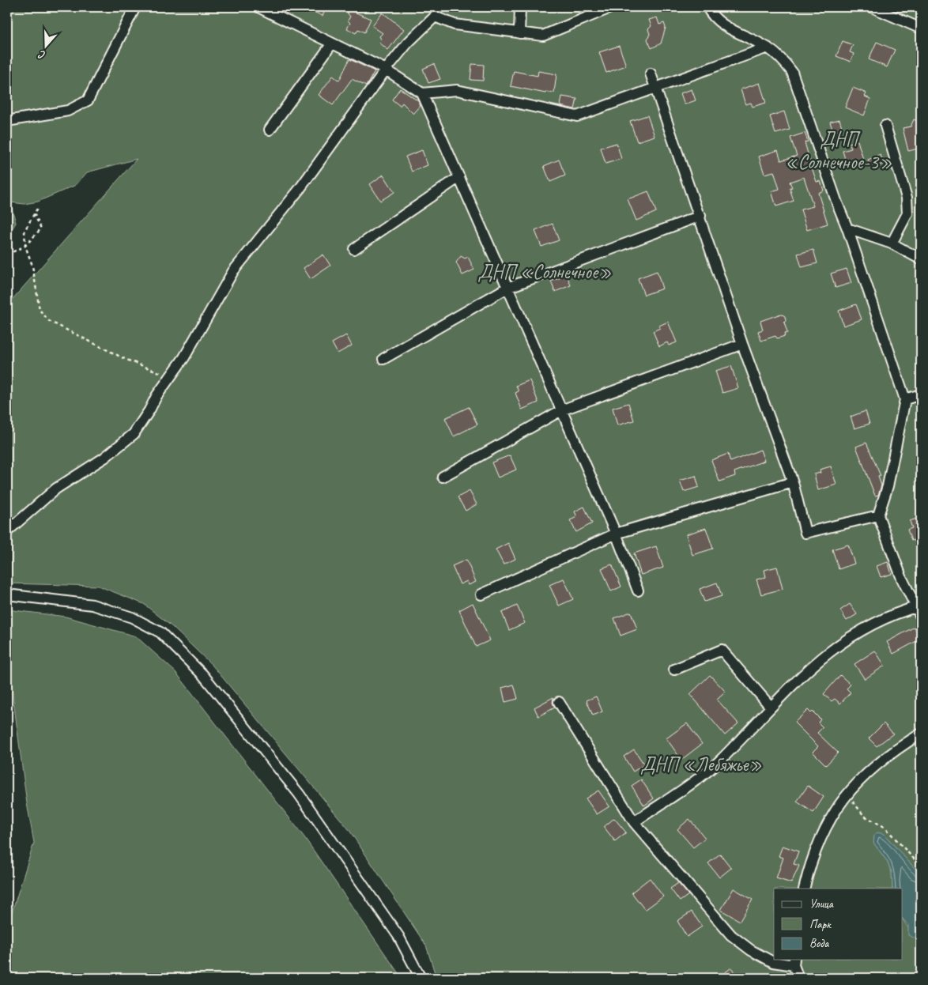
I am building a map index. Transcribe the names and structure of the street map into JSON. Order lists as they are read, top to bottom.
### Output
{
  "parks": ["ДНП «Солнечное-3»", "ДНП «Солнечное»", "ДНП «Лебяжье»"],
  "legend": ["Улица", "Парк", "Вода"],
  "north": "bottom"
}
